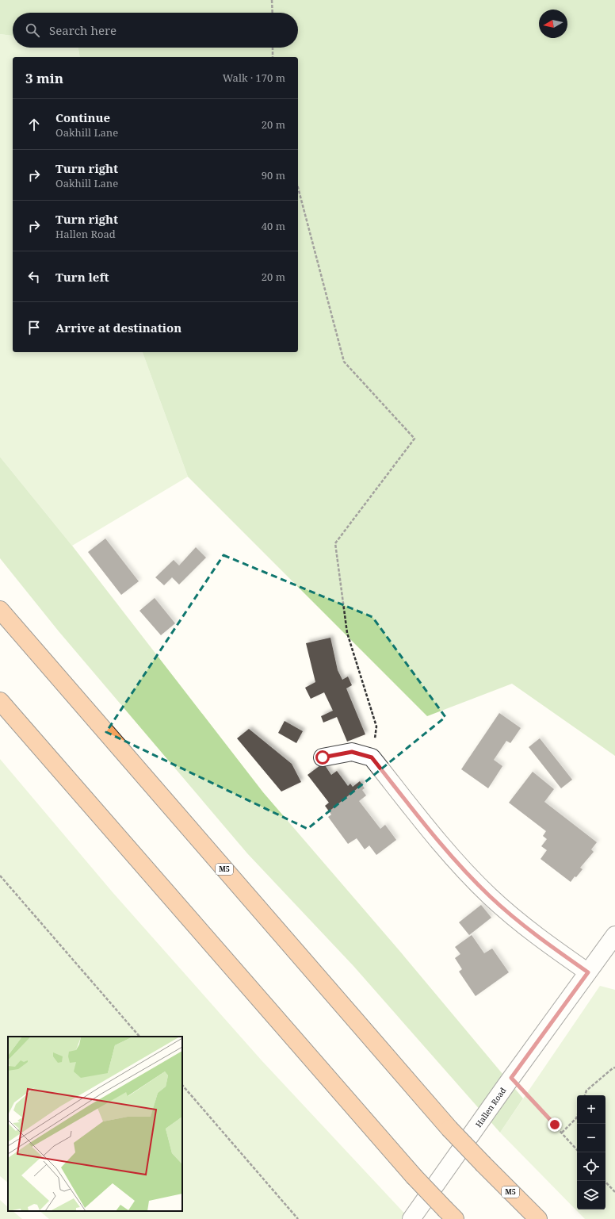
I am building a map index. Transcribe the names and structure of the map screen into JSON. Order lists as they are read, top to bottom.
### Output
{
  "streets": {
    "highway": ["M5"],
    "street": ["Hallen Road"]
  },
  "north": "left",
  "page": {
    "search": "Search here",
    "heading": ["3 min", "Walk · 170 m"],
    "list": [
      ["Continue", "Oakhill Lane", "20 m"],
      ["Turn right", "Oakhill Lane", "90 m"],
      ["Turn right", "Hallen Road", "40 m"],
      ["Turn left", "20 m"],
      "Arrive at destination"
    ],
    "map_buttons": ["+", "−"]
  }
}
